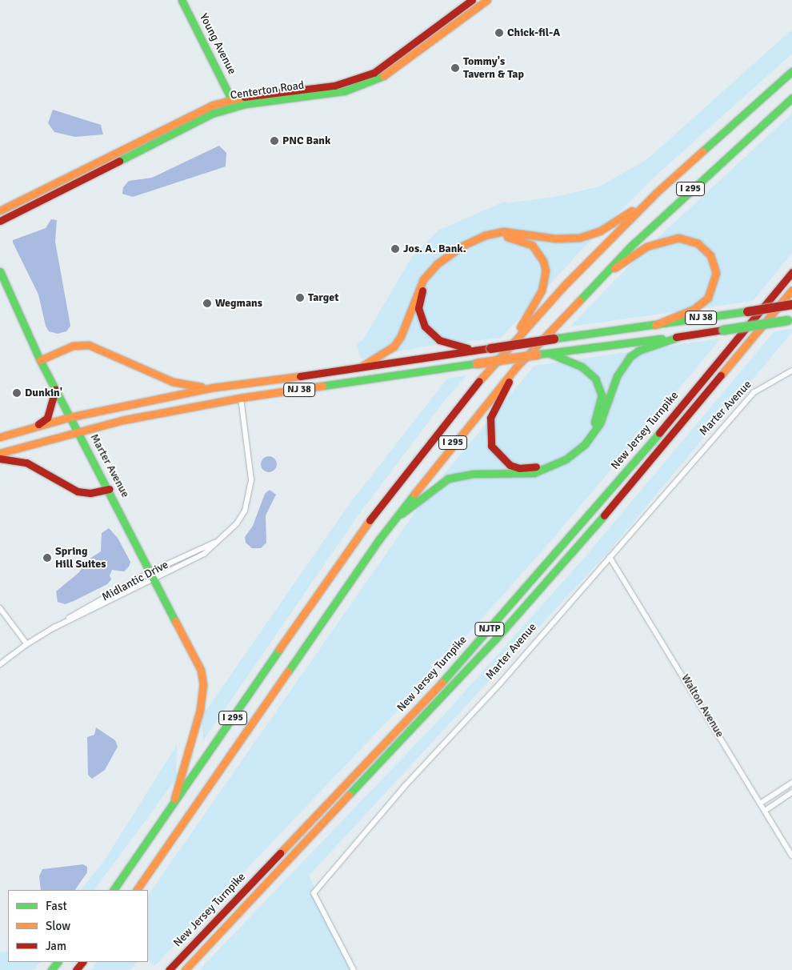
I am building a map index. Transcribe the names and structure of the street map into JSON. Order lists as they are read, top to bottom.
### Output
{
  "streets": {
    "main road": [
      "Young Avenue",
      "Centerton Road",
      "I 295",
      "NJ 38",
      "Marter Avenue",
      "New Jersey Turnpike",
      "NJTP"
    ],
    "street": ["Midlantic Drive", "Walton Avenue"]
  },
  "crossings": [
    ["Young Avenue", "Centerton Road"],
    ["I 295", "Marter Avenue"],
    ["NJ 38", "Marter Avenue"],
    ["NJ 38", "Midlantic Drive"],
    ["Marter Avenue", "Midlantic Drive"],
    ["Marter Avenue", "Walton Avenue"]
  ],
  "places": [
    "Chick-fil-A",
    "Tommy's Tavern & Tap",
    "PNC Bank",
    "Jos. A. Bank.",
    "Target",
    "Wegmans",
    "Dunkin'",
    "Spring Hill Suites"
  ],
  "legend": ["Fast", "Slow", "Jam"]
}
